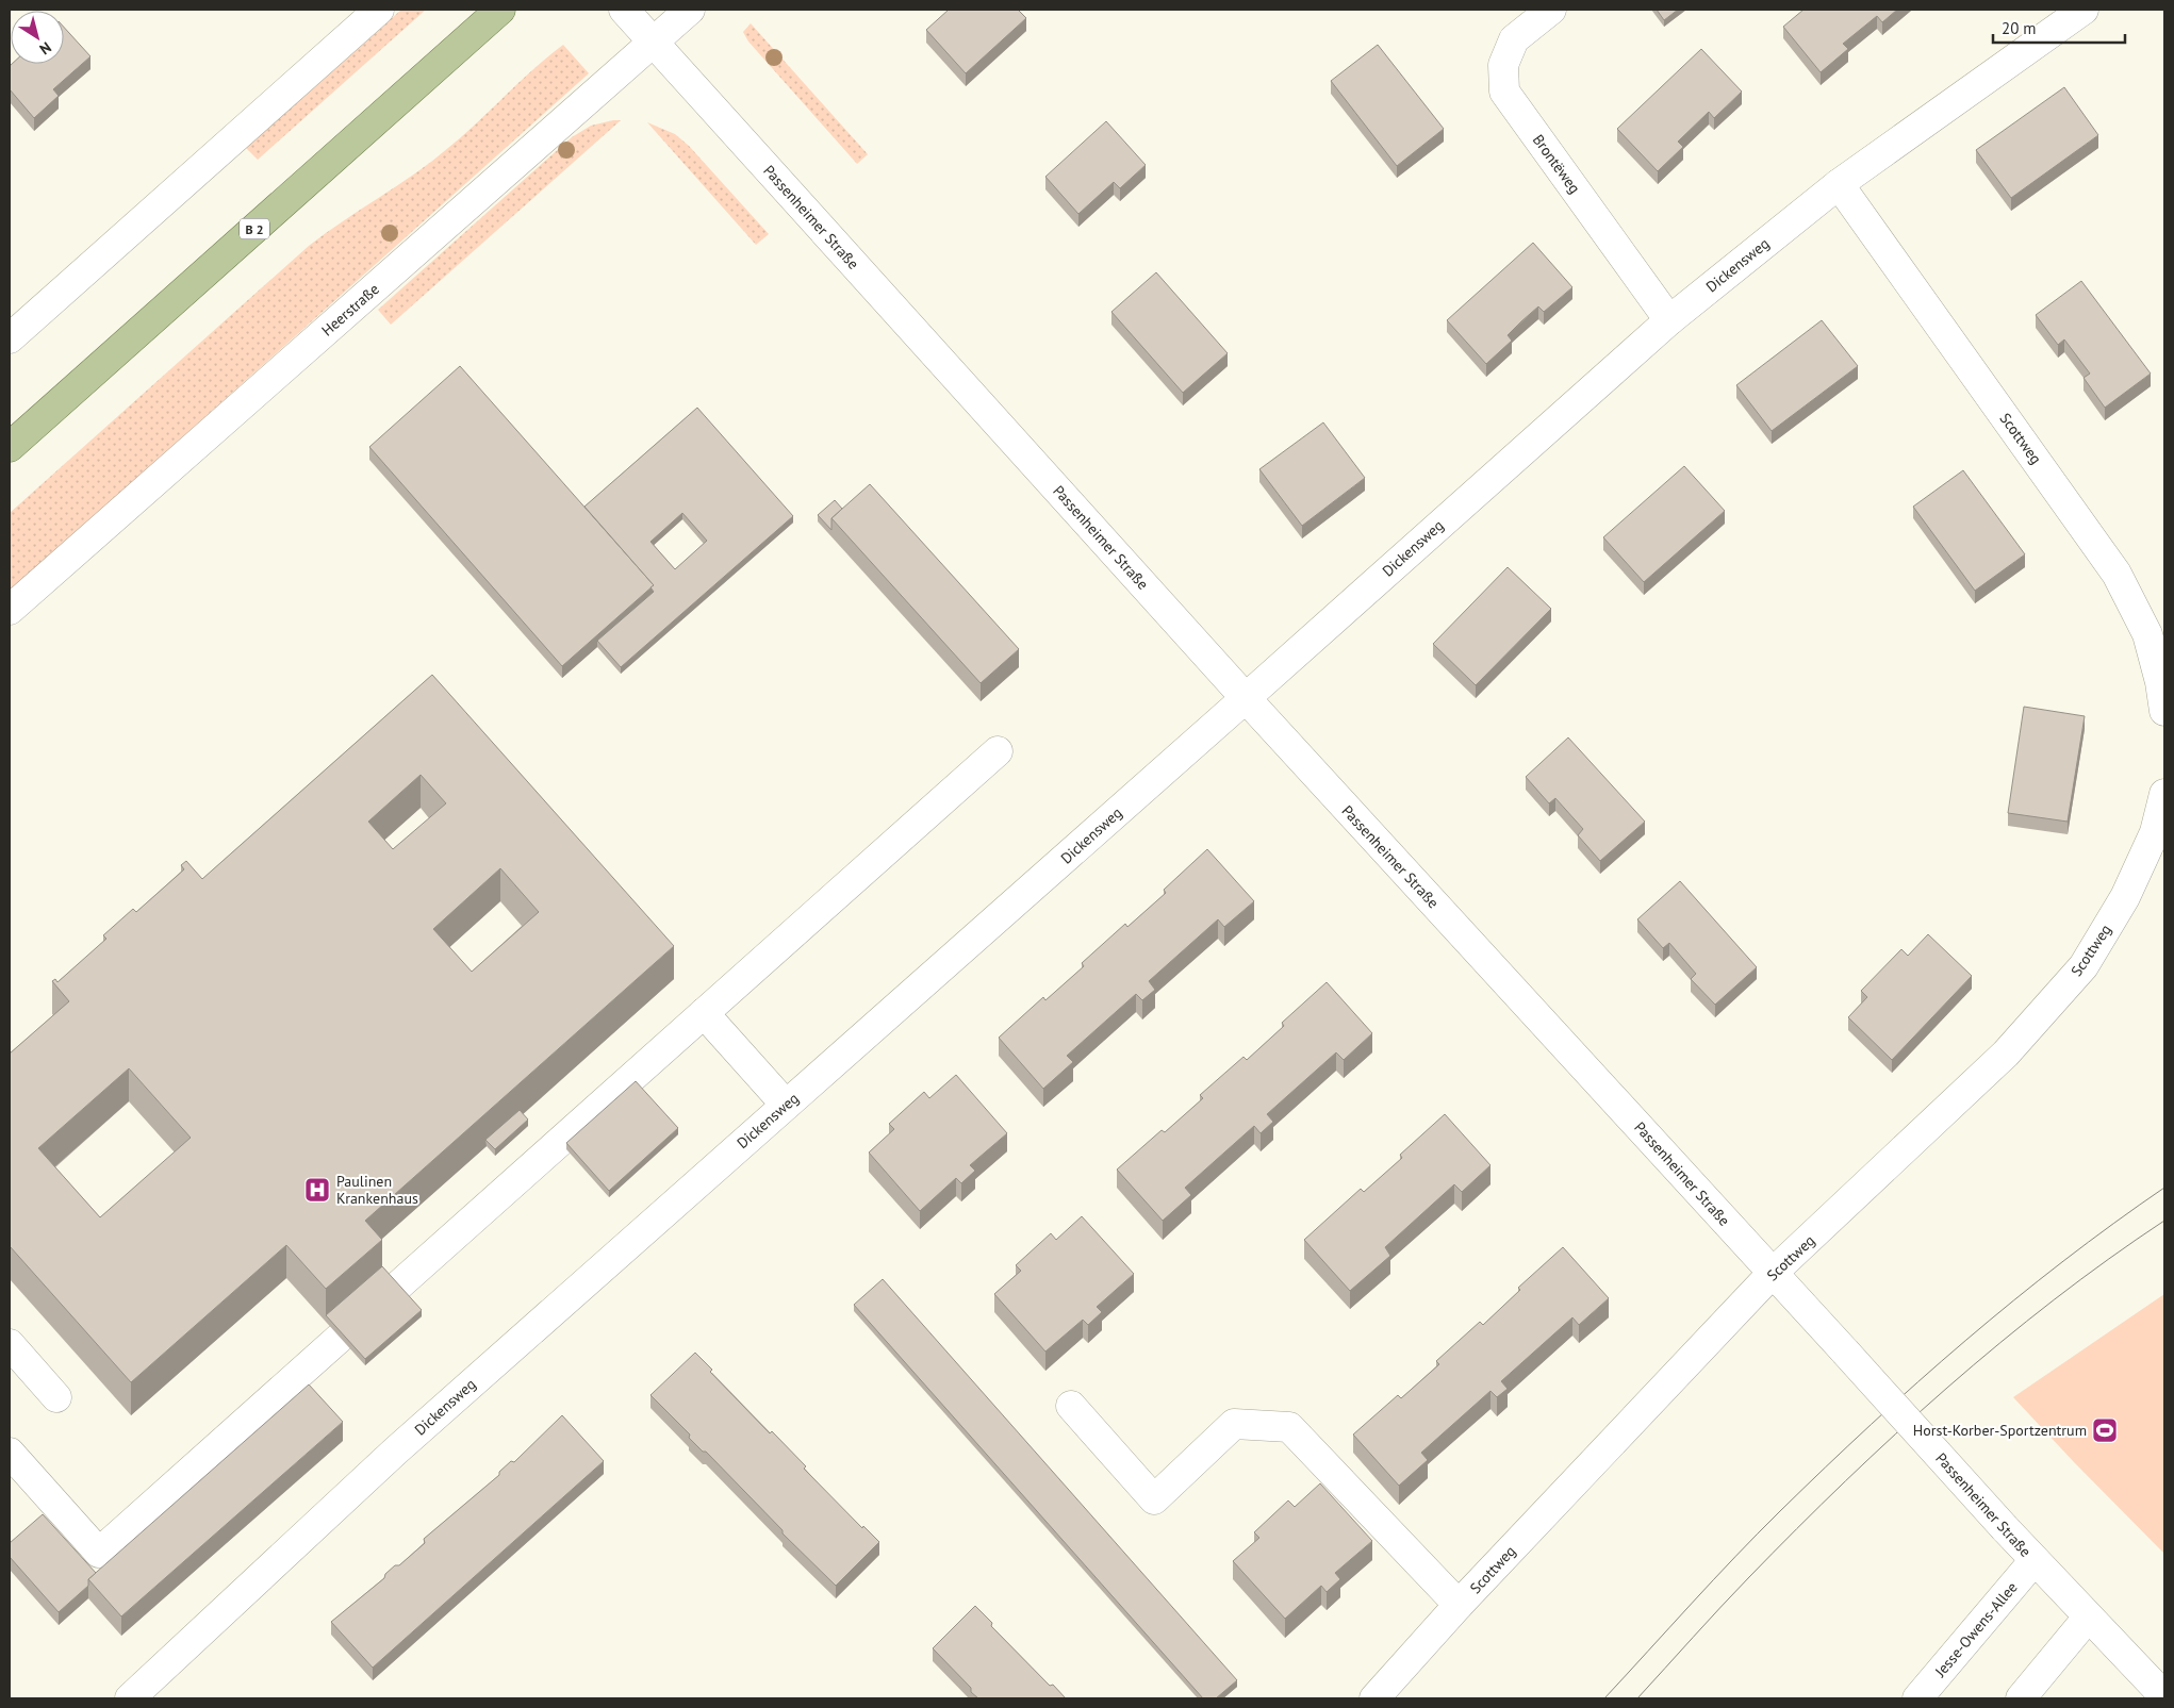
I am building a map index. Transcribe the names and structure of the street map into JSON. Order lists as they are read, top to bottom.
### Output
{
  "streets": {
    "main road": ["B 2"],
    "street": [
      "Brontëweg",
      "Passenheimer Straße",
      "Dickensweg",
      "Heerstraße",
      "Scottweg",
      "Jesse-Owens-Allee"
    ]
  },
  "crossings": [
    ["Brontëweg", "Dickensweg"],
    ["Passenheimer Straße", "Dickensweg"],
    ["Passenheimer Straße", "Heerstraße"],
    ["Passenheimer Straße", "Scottweg"],
    ["Passenheimer Straße", "Jesse-Owens-Allee"],
    ["Dickensweg", "Scottweg"]
  ],
  "places": {
    "hospital": ["Paulinen Krankenhaus"],
    "sports": ["Horst-Korber-Sportzentrum"]
  },
  "scale_bar": "20 m",
  "north": "bottom right"
}
